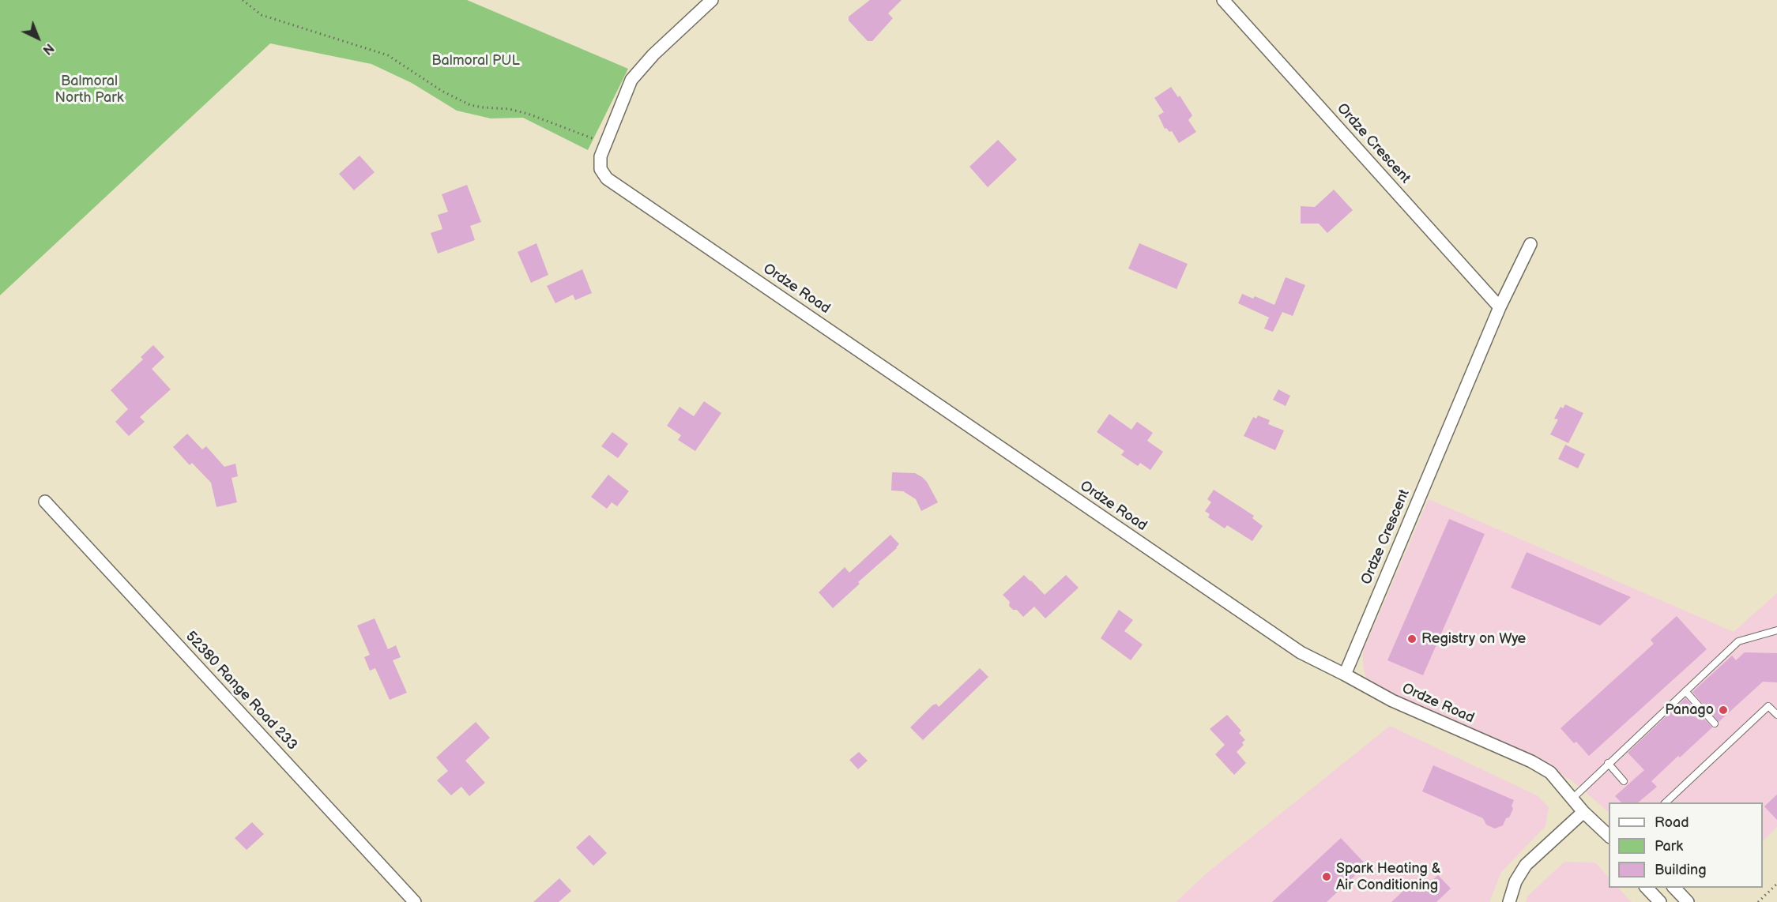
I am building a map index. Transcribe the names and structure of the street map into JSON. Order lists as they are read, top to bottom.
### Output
{
  "streets": {
    "street": ["Ordze Crescent", "Ordze Road", "52380 Range Road 233"]
  },
  "crossings": [
    ["Ordze Crescent", "Ordze Road"]
  ],
  "parks": ["Balmoral PUL", "Balmoral North Park"],
  "places": ["Registry on Wye", "Panago", "Spark Heating & Air Conditioning"],
  "legend": ["Road", "Park", "Building"],
  "north": "bottom right"
}
